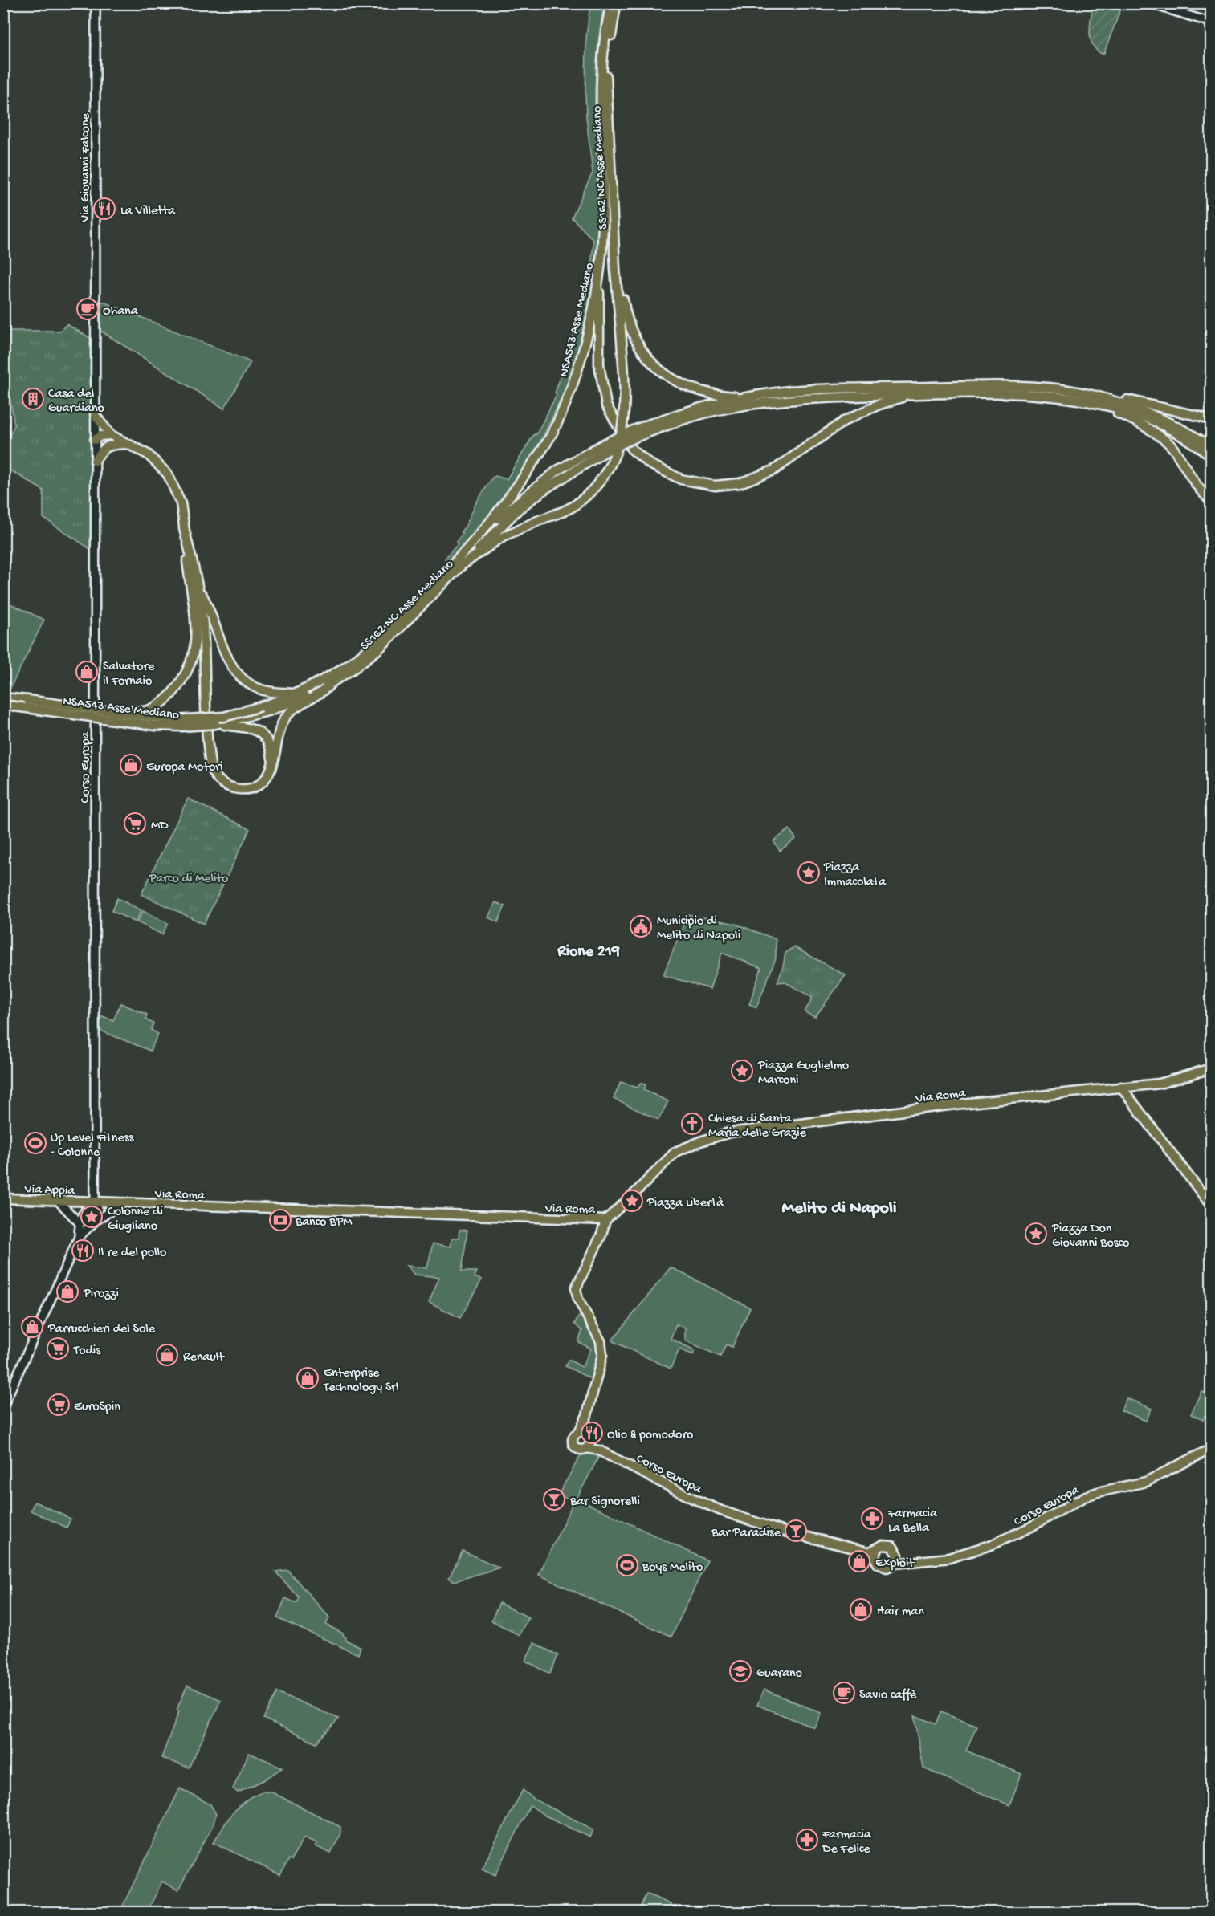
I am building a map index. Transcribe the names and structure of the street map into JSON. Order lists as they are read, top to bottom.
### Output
{
  "streets": {
    "main road": [
      "Via Giovanni Falcone",
      "SS162 NC Asse Mediano",
      "NSA543 Asse Mediano",
      "Corso Europa",
      "Via Roma",
      "Via Appia"
    ]
  },
  "crossings": [
    ["Via Giovanni Falcone", "Corso Europa"],
    ["SS162 NC Asse Mediano", "NSA543 Asse Mediano"],
    ["Corso Europa", "Via Roma"],
    ["Corso Europa", "Via Appia"],
    ["Via Roma", "Via Appia"]
  ],
  "districts": ["Rione 219", "Melito di Napoli"],
  "parks": ["Parco di Melito"],
  "places": {
    "restaurant": ["La Villetta", "Il re del pollo", "Olio & pomodoro"],
    "cafe": ["Ohana", "Savio caffè"],
    "building": ["Casa del Guardiano"],
    "shop": [
      "Salvatore il Fornaio",
      "Europa Motori",
      "Pirozzi",
      "Parrucchieri del Sole",
      "Renault",
      "Enterprise Technology Srl",
      "Exploit",
      "Hair man"
    ],
    "supermarket": ["MD", "Todis", "EuroSpin"],
    "place": [
      "Piazza Immacolata",
      "Piazza Guglielmo Marconi",
      "Piazza Libertà",
      "Colonne di Giugliano",
      "Piazza Don Giovanni Bosco"
    ],
    "public building": ["Municipio di Melito di Napoli"],
    "church": ["Chiesa di Santa Maria delle Grazie"],
    "sports": ["Up Level Fitness - Colonne", "Boys Melito"],
    "bank": ["Banco BPM"],
    "bar": ["Bar Signorelli", "Bar Paradise"],
    "pharmacy": ["Farmacia La Bella", "Farmacia De Felice"],
    "school or university": ["Guarano"]
  }
}
